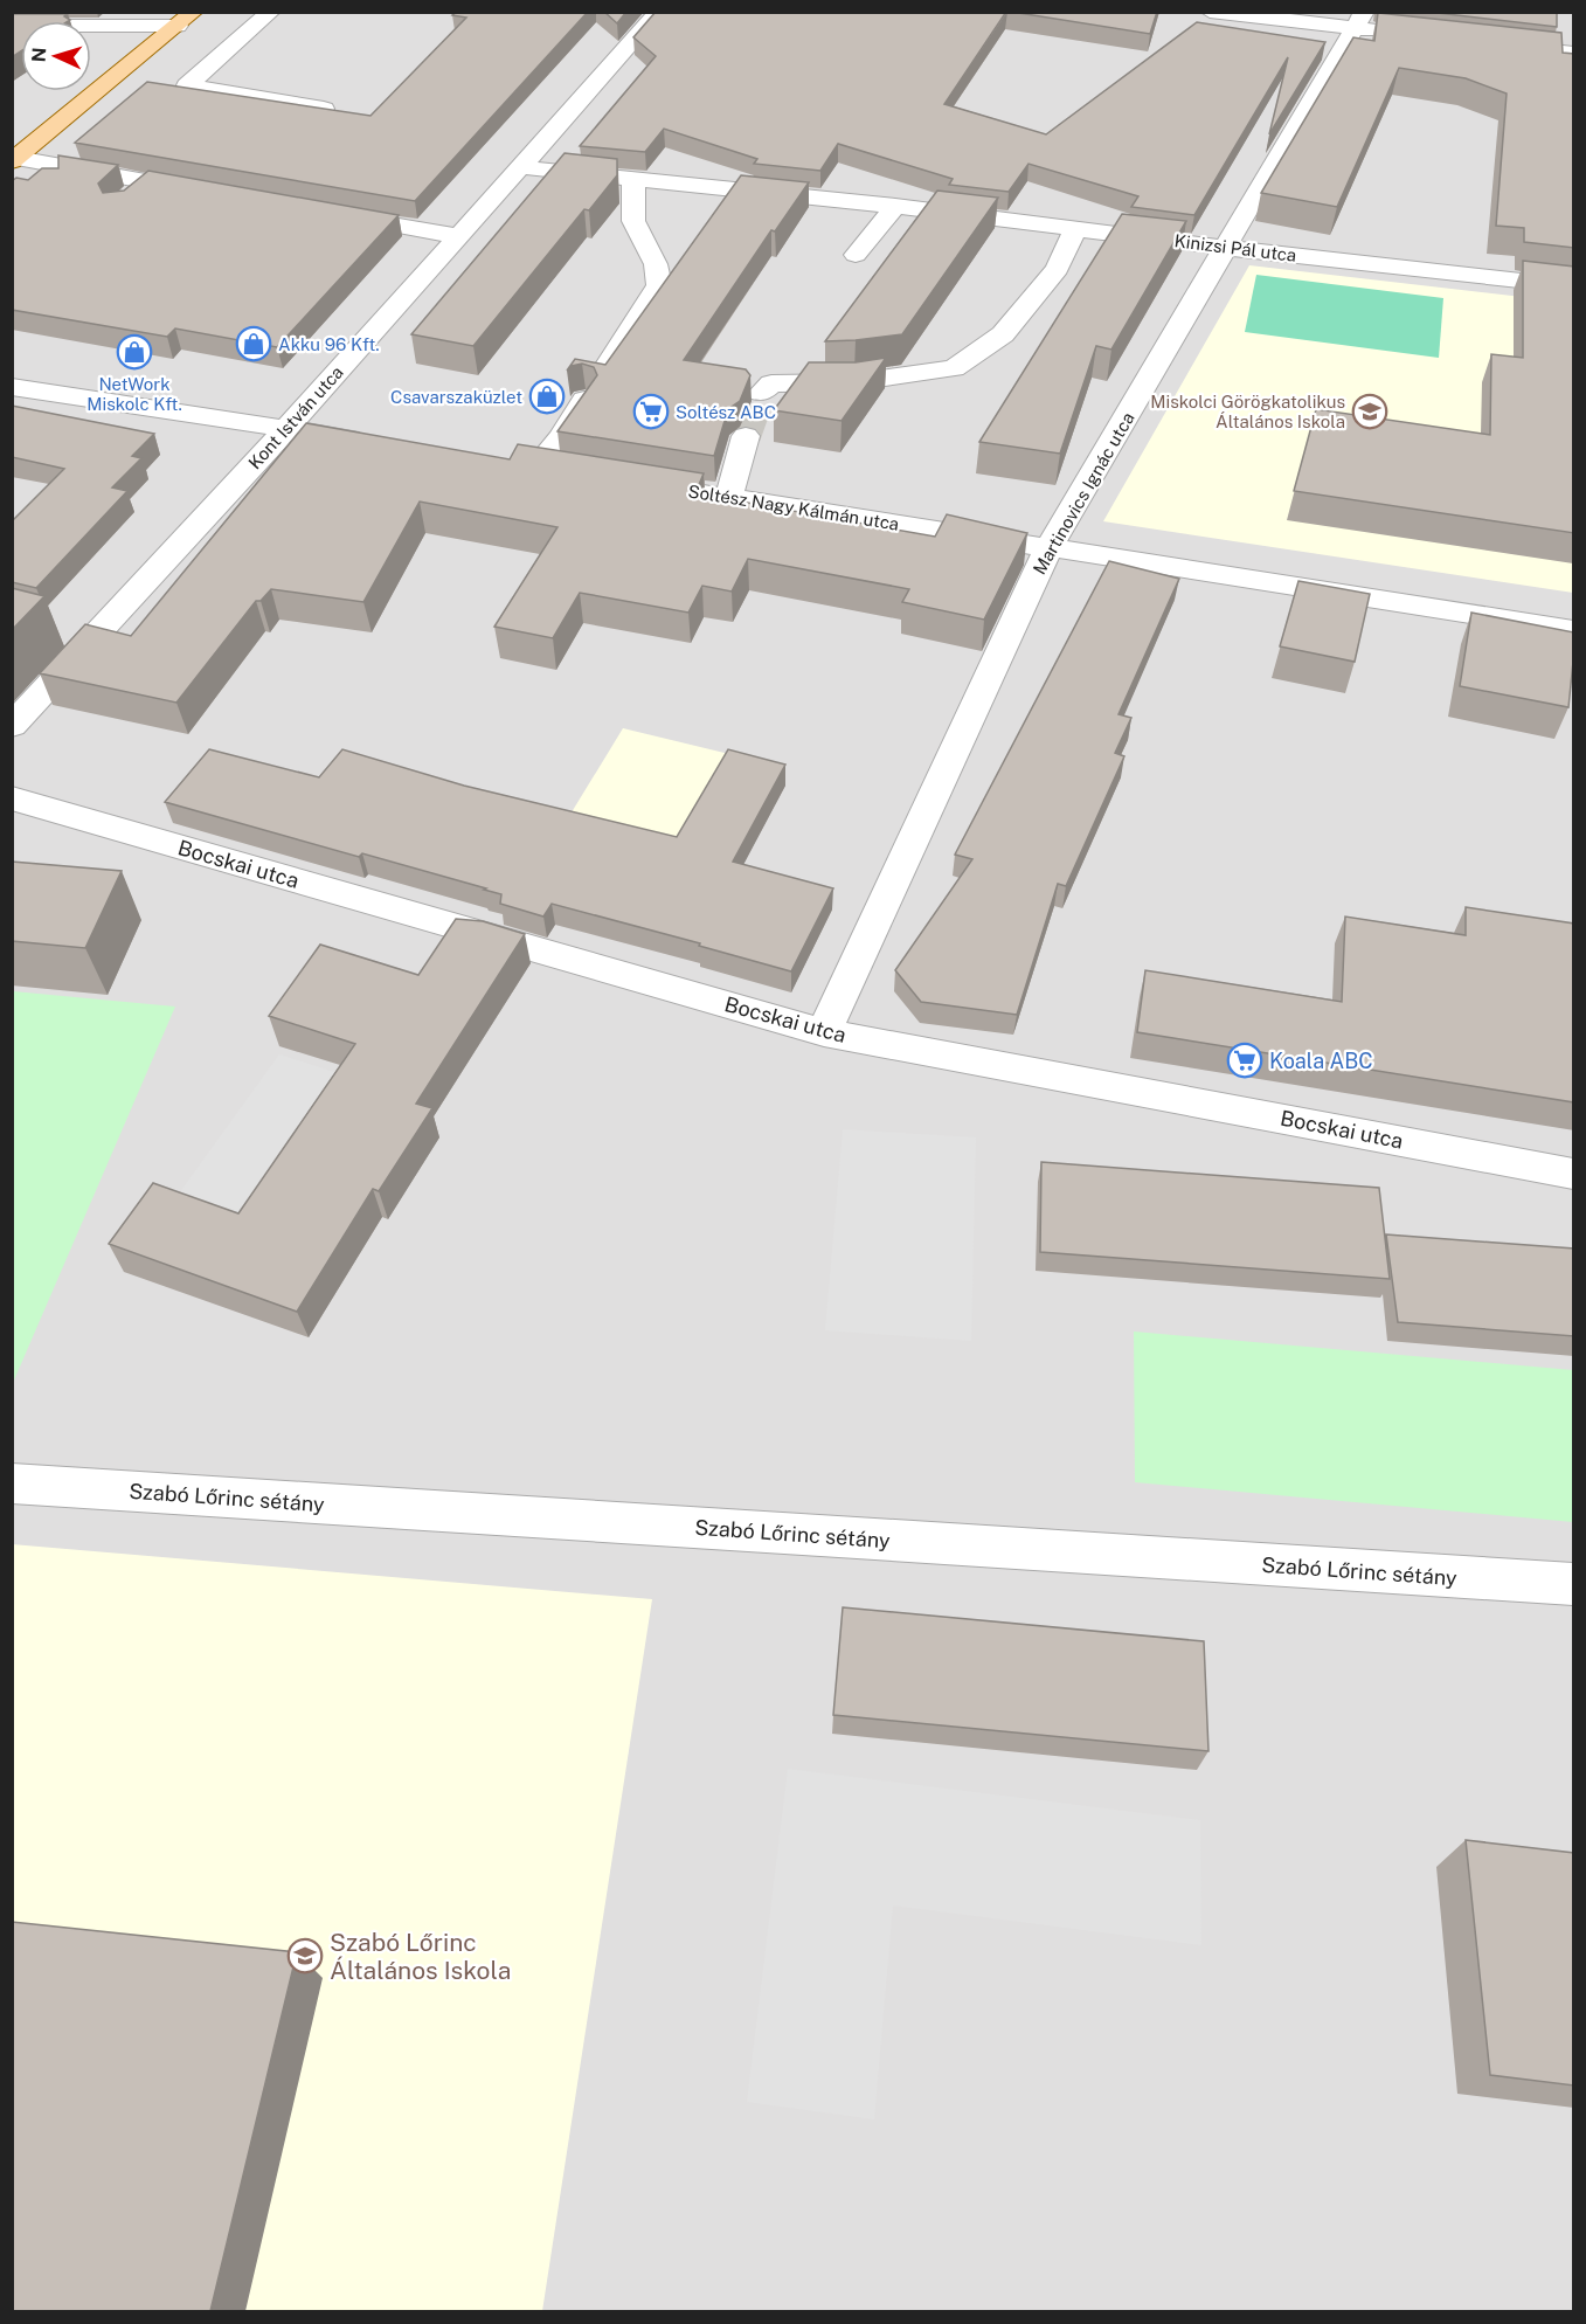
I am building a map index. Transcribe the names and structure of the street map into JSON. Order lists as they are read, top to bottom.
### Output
{
  "streets": {
    "street": [
      "Kinizsi Pál utca",
      "Kont István utca",
      "Martinovics Ignác utca",
      "Soltész Nagy Kálmán utca",
      "Bocskai utca",
      "Szabó Lőrinc sétány"
    ]
  },
  "crossings": [
    ["Kinizsi Pál utca", "Kont István utca"],
    ["Kinizsi Pál utca", "Martinovics Ignác utca"],
    ["Martinovics Ignác utca", "Soltész Nagy Kálmán utca"],
    ["Martinovics Ignác utca", "Bocskai utca"]
  ],
  "places": {
    "shop": ["Akku 96 Kft.", "NetWork Miskolc Kft.", "Csavarszaküzlet"],
    "supermarket": ["Soltész ABC", "Koala ABC"],
    "school or university": ["Miskolci Görögkatolikus Általános Iskola", "Szabó Lőrinc Általános Iskola"]
  },
  "north": "left"
}
